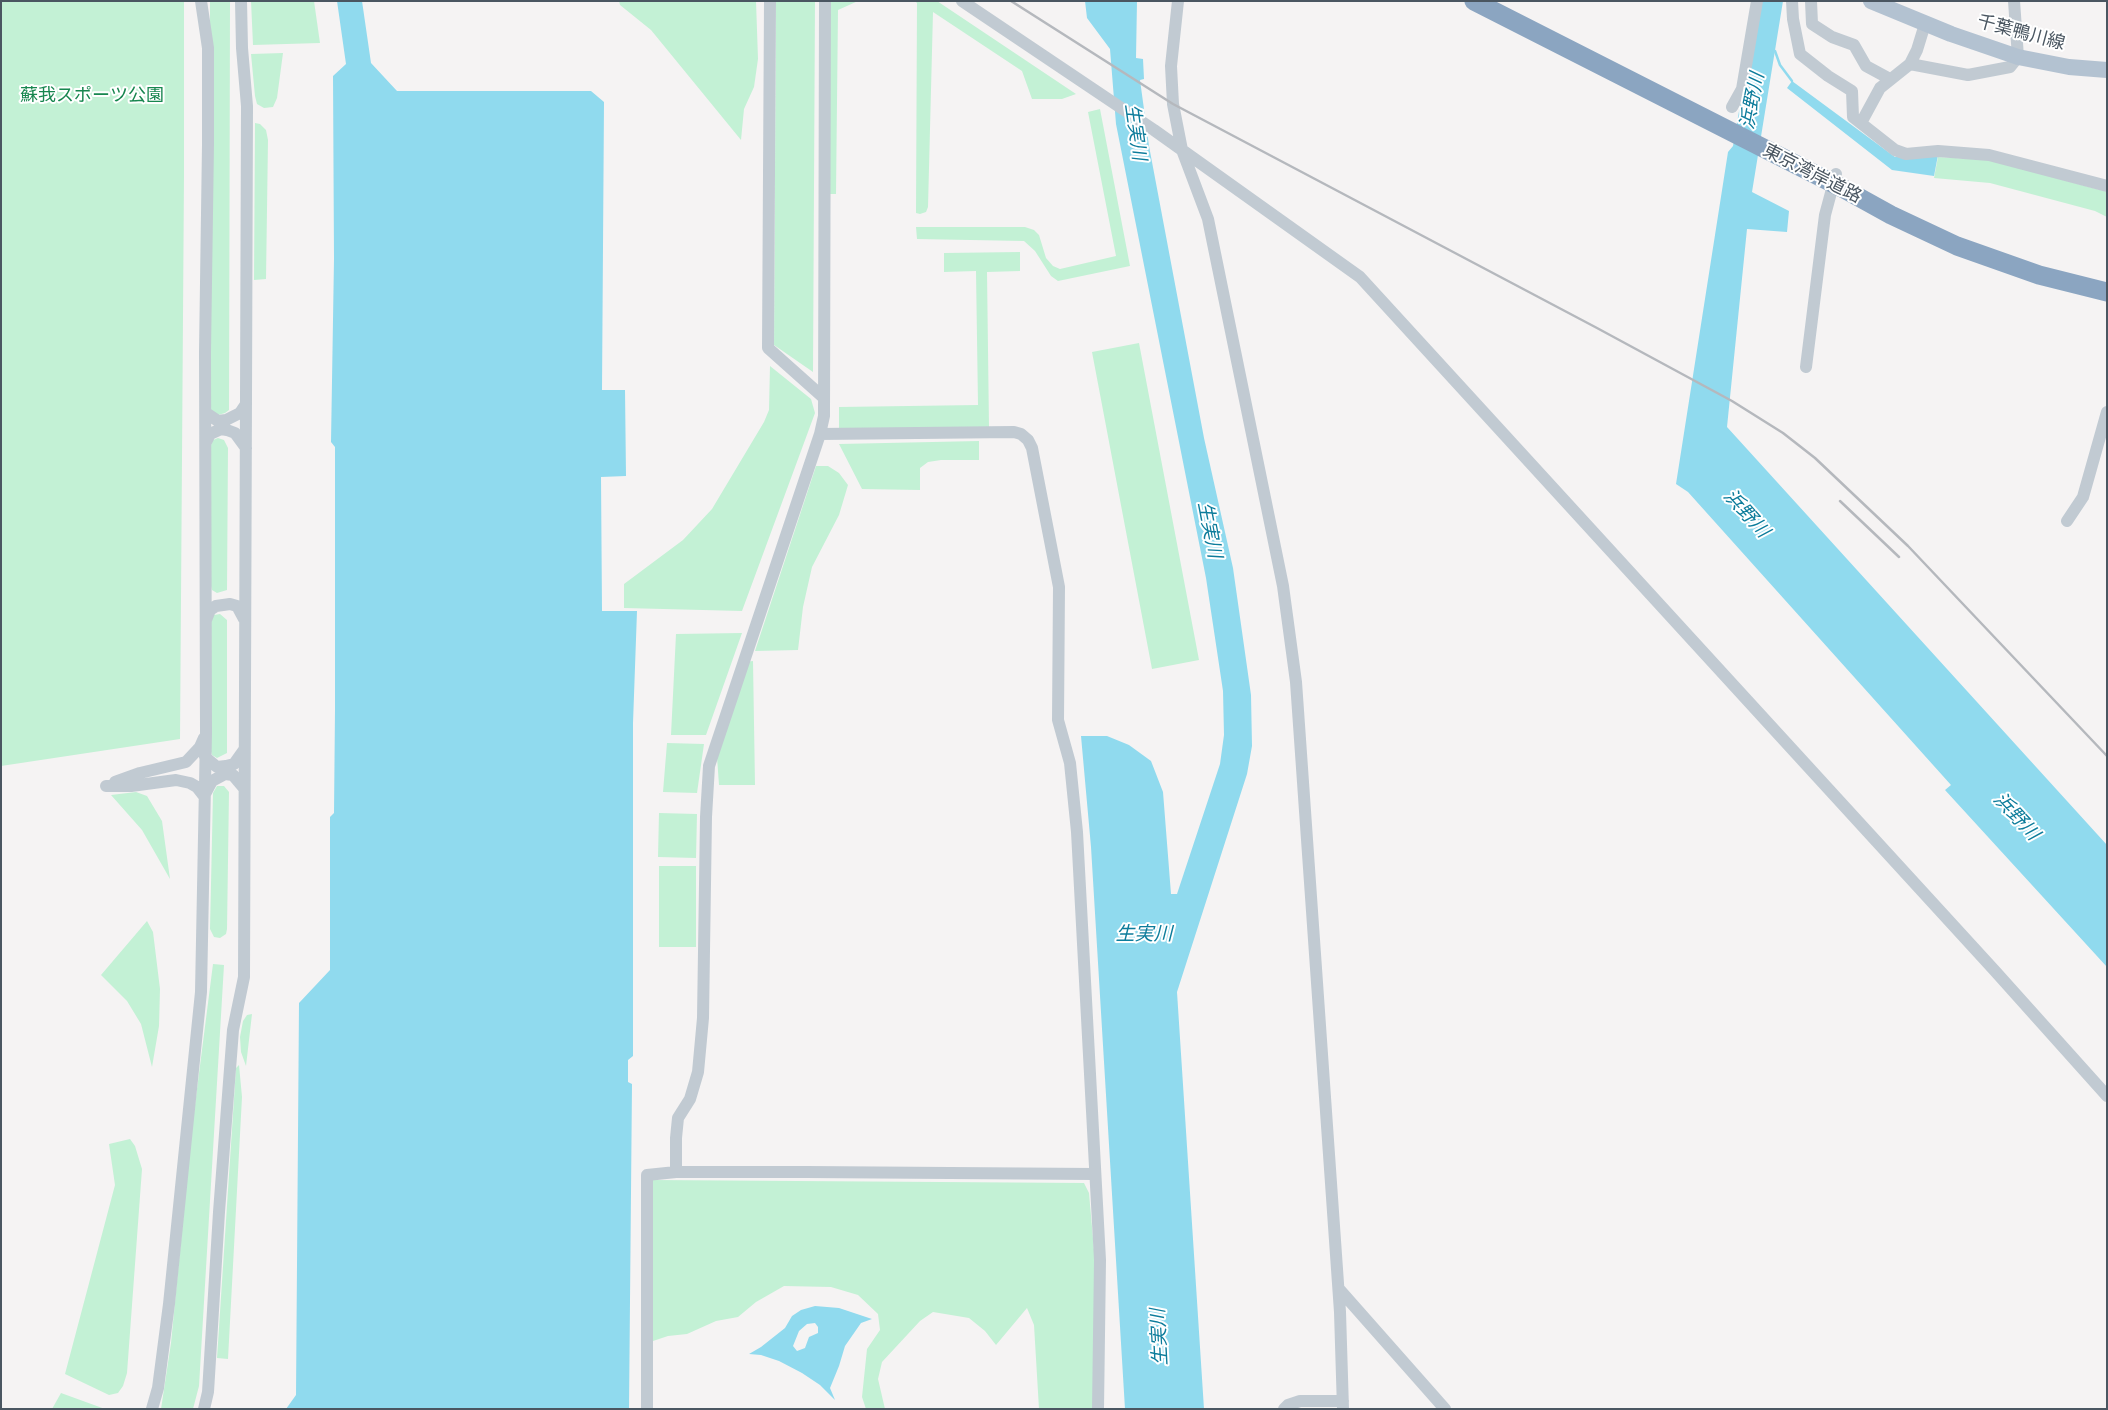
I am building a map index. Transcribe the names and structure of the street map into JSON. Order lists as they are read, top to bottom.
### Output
{
  "streets": {
    "highway": ["東京湾岸道路"],
    "main road": ["千葉鴨川線"]
  },
  "water": ["浜野川", "生実川"],
  "parks": ["蘇我スポーツ公園"]
}
